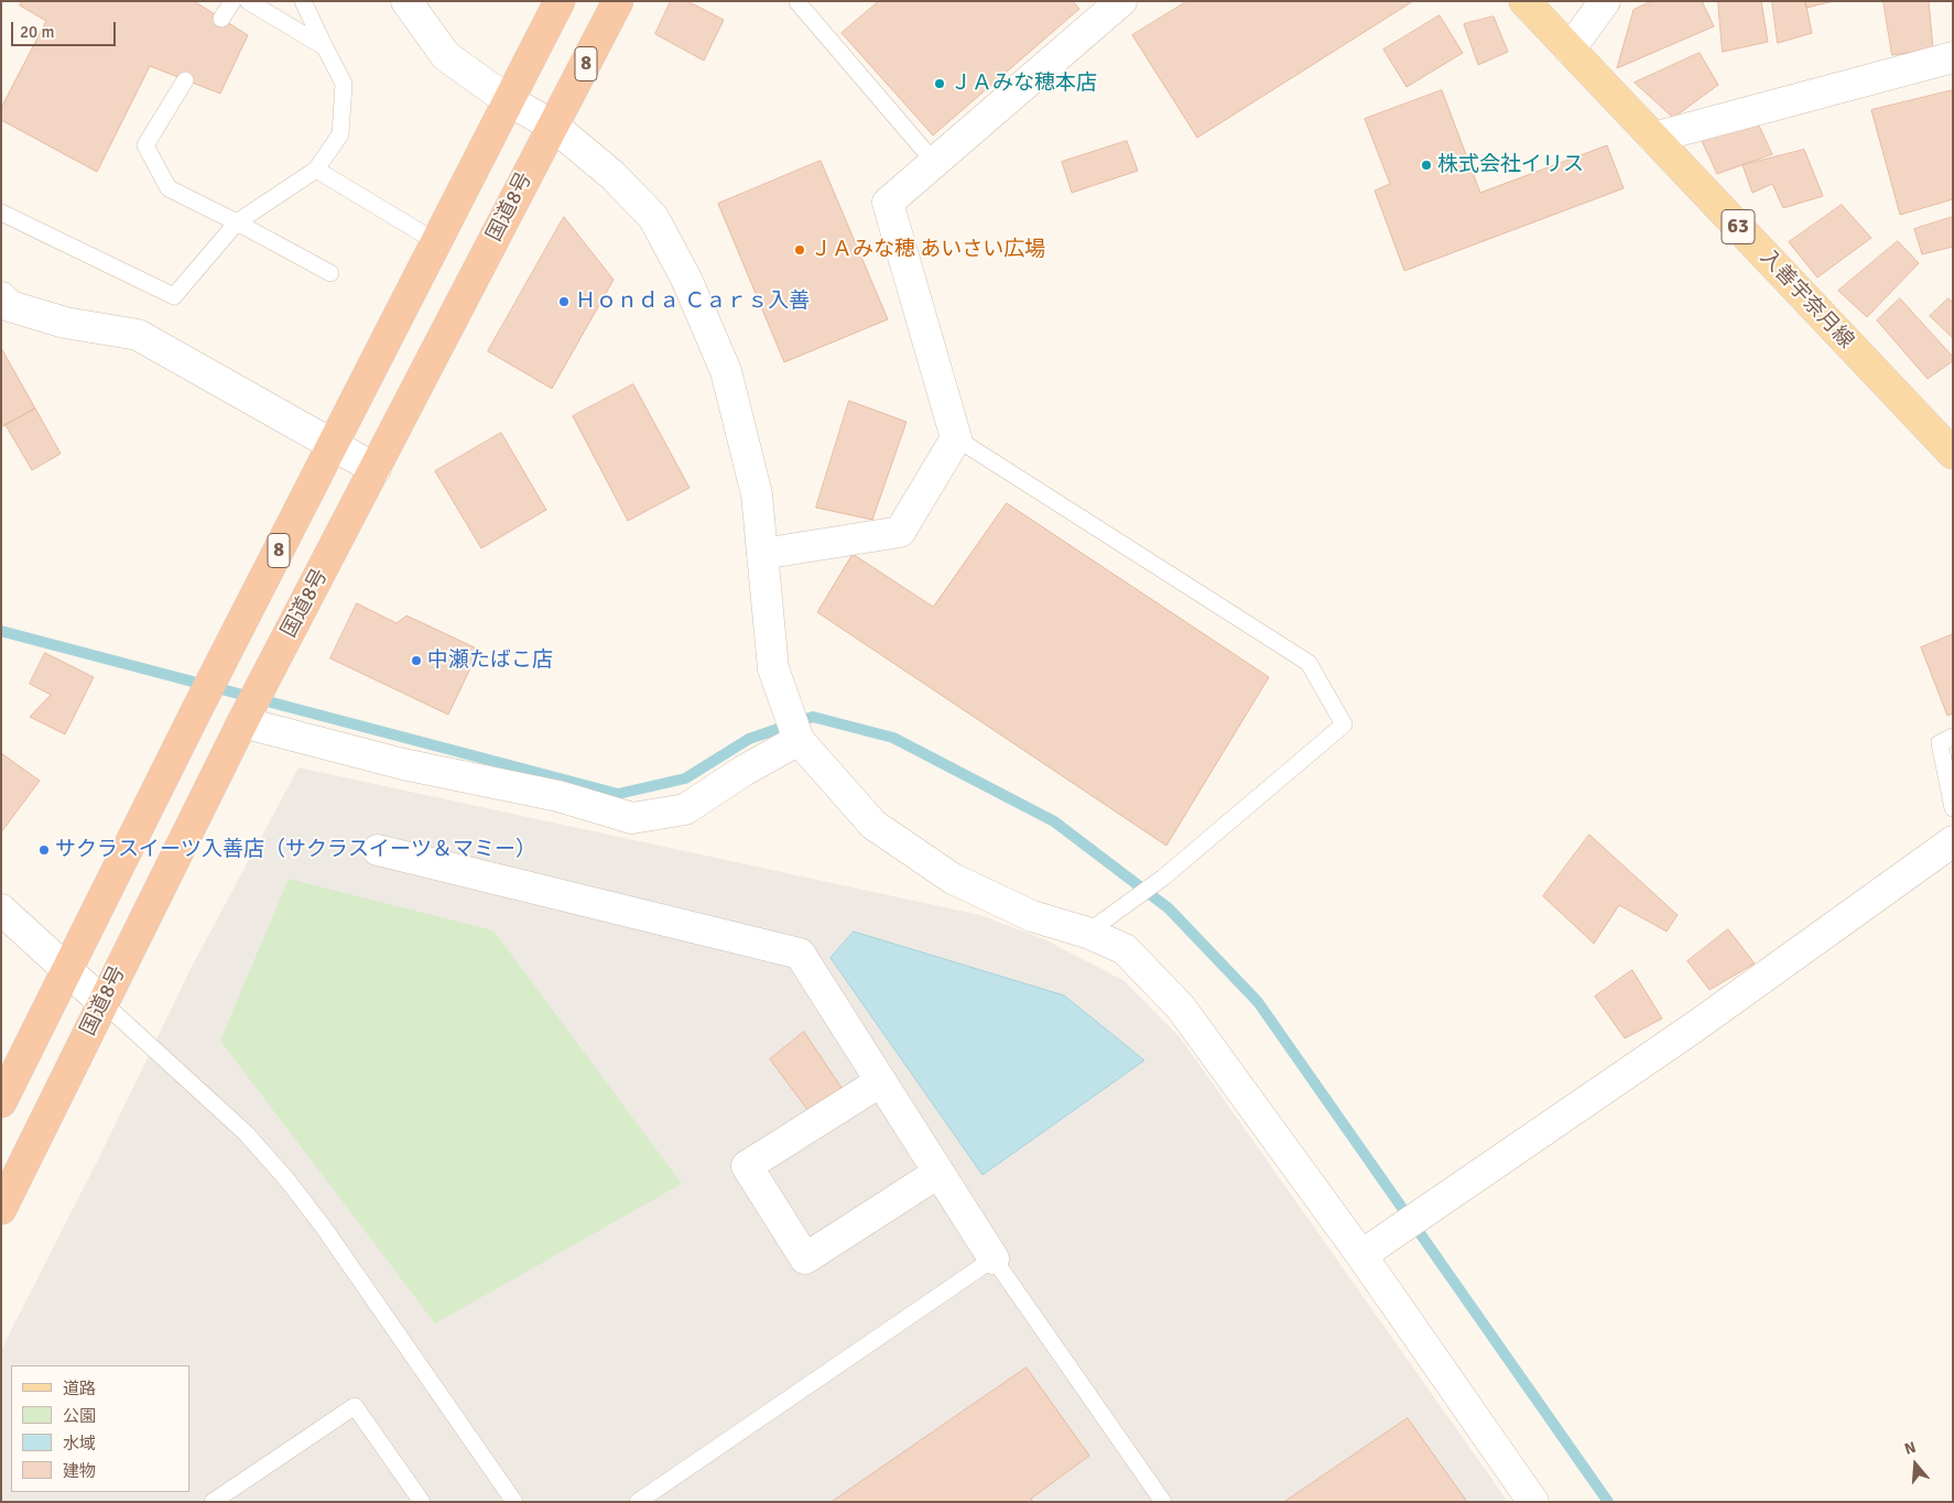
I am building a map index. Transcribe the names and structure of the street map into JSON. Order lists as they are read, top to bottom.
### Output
{
  "streets": {
    "highway": ["8", "国道8号"],
    "main road": ["63", "入善宇奈月線"]
  },
  "places": [
    "ＪＡみな穂本店",
    "株式会社イリス",
    "ＪＡみな穂 あいさい広場",
    "Ｈｏｎｄａ Ｃａｒｓ入善",
    "中瀬たばこ店",
    "サクラスイーツ入善店（サクラスイーツ＆マミー）"
  ],
  "legend": [
    "道路",
    "公園",
    "水域",
    "建物"
  ],
  "scale_bar": "20 m",
  "north": "top"
}
